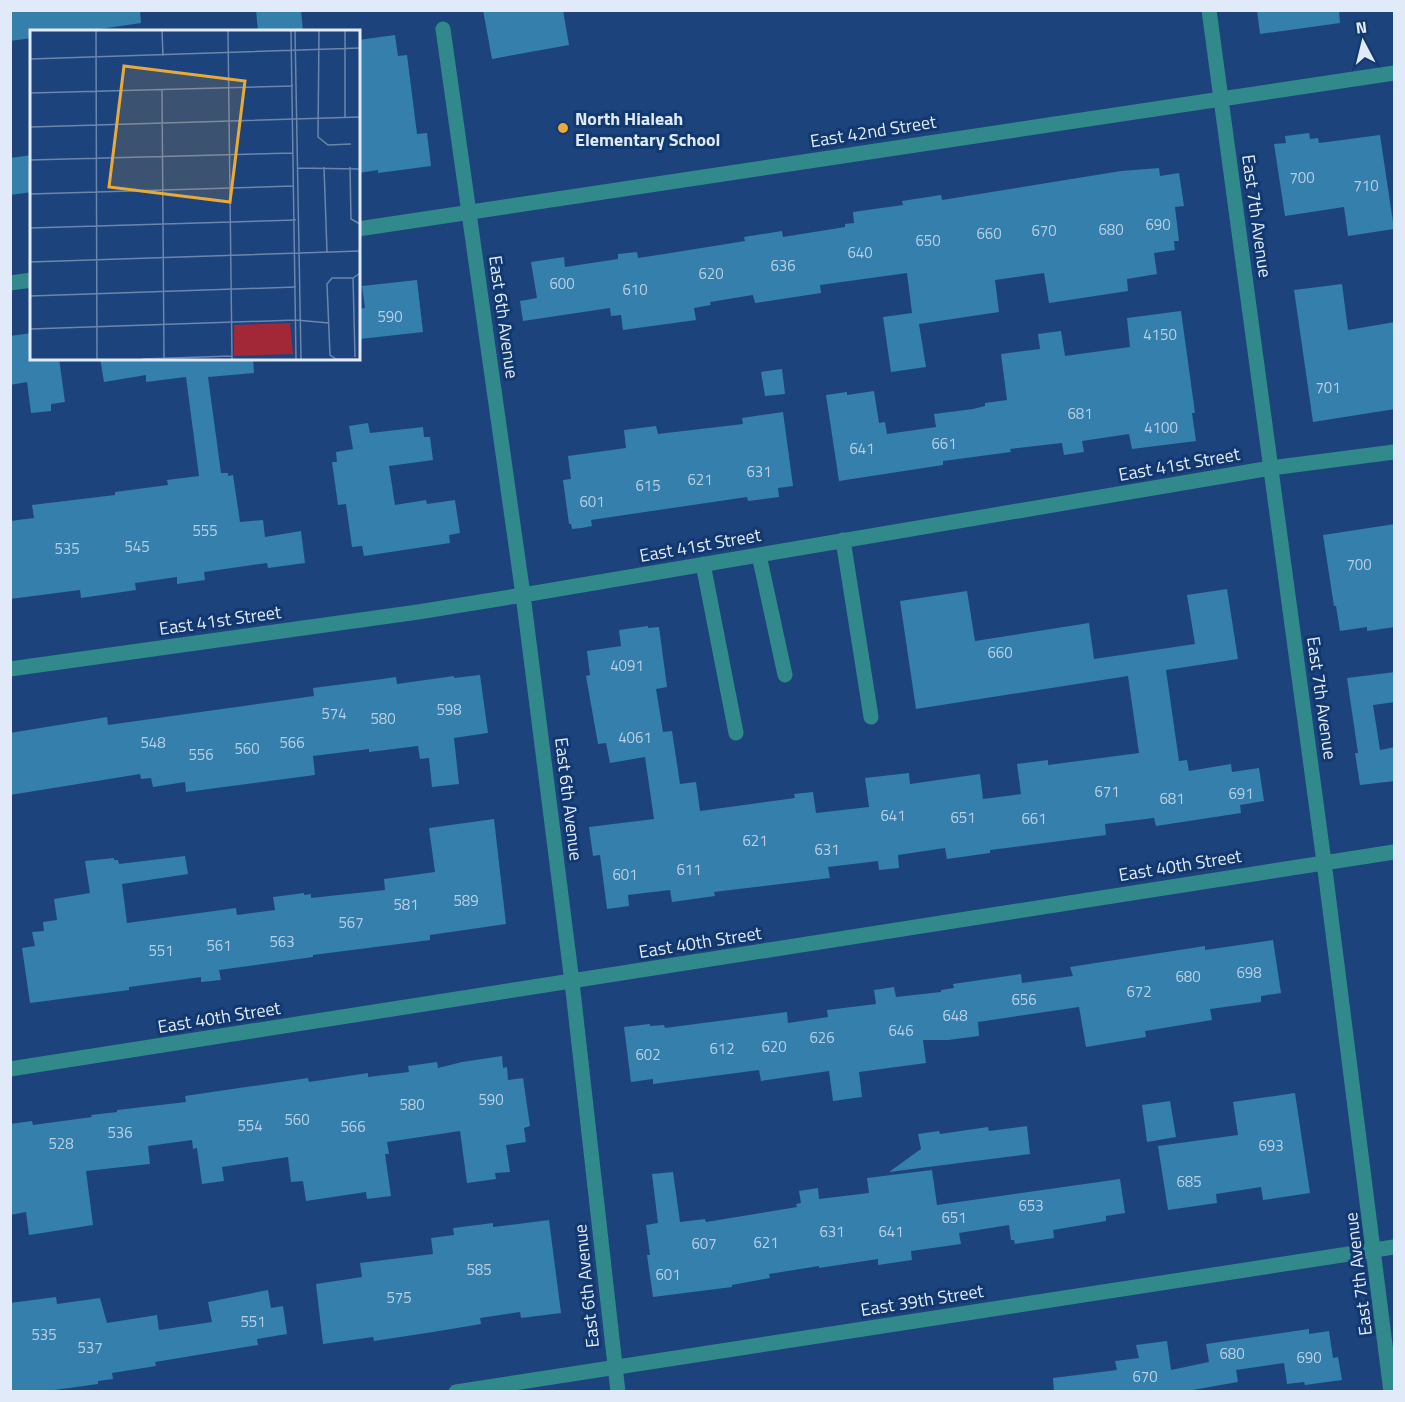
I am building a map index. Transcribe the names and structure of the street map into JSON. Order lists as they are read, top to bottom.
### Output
{
  "streets": {
    "street": [
      "East 42nd Street",
      "East 7th Avenue",
      "East 6th Avenue",
      "East 41st Street",
      "East 40th Street",
      "East 39th Street"
    ]
  },
  "crossings": [
    ["East 42nd Street", "East 7th Avenue"],
    ["East 42nd Street", "East 6th Avenue"],
    ["East 7th Avenue", "East 41st Street"],
    ["East 7th Avenue", "East 40th Street"],
    ["East 7th Avenue", "East 39th Street"],
    ["East 6th Avenue", "East 41st Street"],
    ["East 6th Avenue", "East 40th Street"],
    ["East 6th Avenue", "East 39th Street"]
  ],
  "places": ["North Hialeah Elementary School"],
  "house_numbers": [
    "700",
    "710",
    "690",
    "680",
    "670",
    "660",
    "650",
    "640",
    "636",
    "620",
    "600",
    "610",
    "590",
    "4150",
    "701",
    "681",
    "4100",
    "661",
    "641",
    "631",
    "621",
    "615",
    "601",
    "555",
    "545",
    "535",
    "700",
    "660",
    "4091",
    "598",
    "574",
    "580",
    "4061",
    "548",
    "566",
    "560",
    "556",
    "671",
    "691",
    "681",
    "641",
    "651",
    "661",
    "621",
    "631",
    "611",
    "601",
    "589",
    "581",
    "567",
    "563",
    "561",
    "551",
    "698",
    "680",
    "672",
    "656",
    "648",
    "646",
    "626",
    "620",
    "612",
    "602",
    "590",
    "580",
    "560",
    "554",
    "566",
    "536",
    "528",
    "693",
    "685",
    "653",
    "651",
    "631",
    "641",
    "621",
    "607",
    "585",
    "601",
    "575",
    "551",
    "535",
    "537",
    "680",
    "690",
    "670"
  ],
  "north": "top"
}
